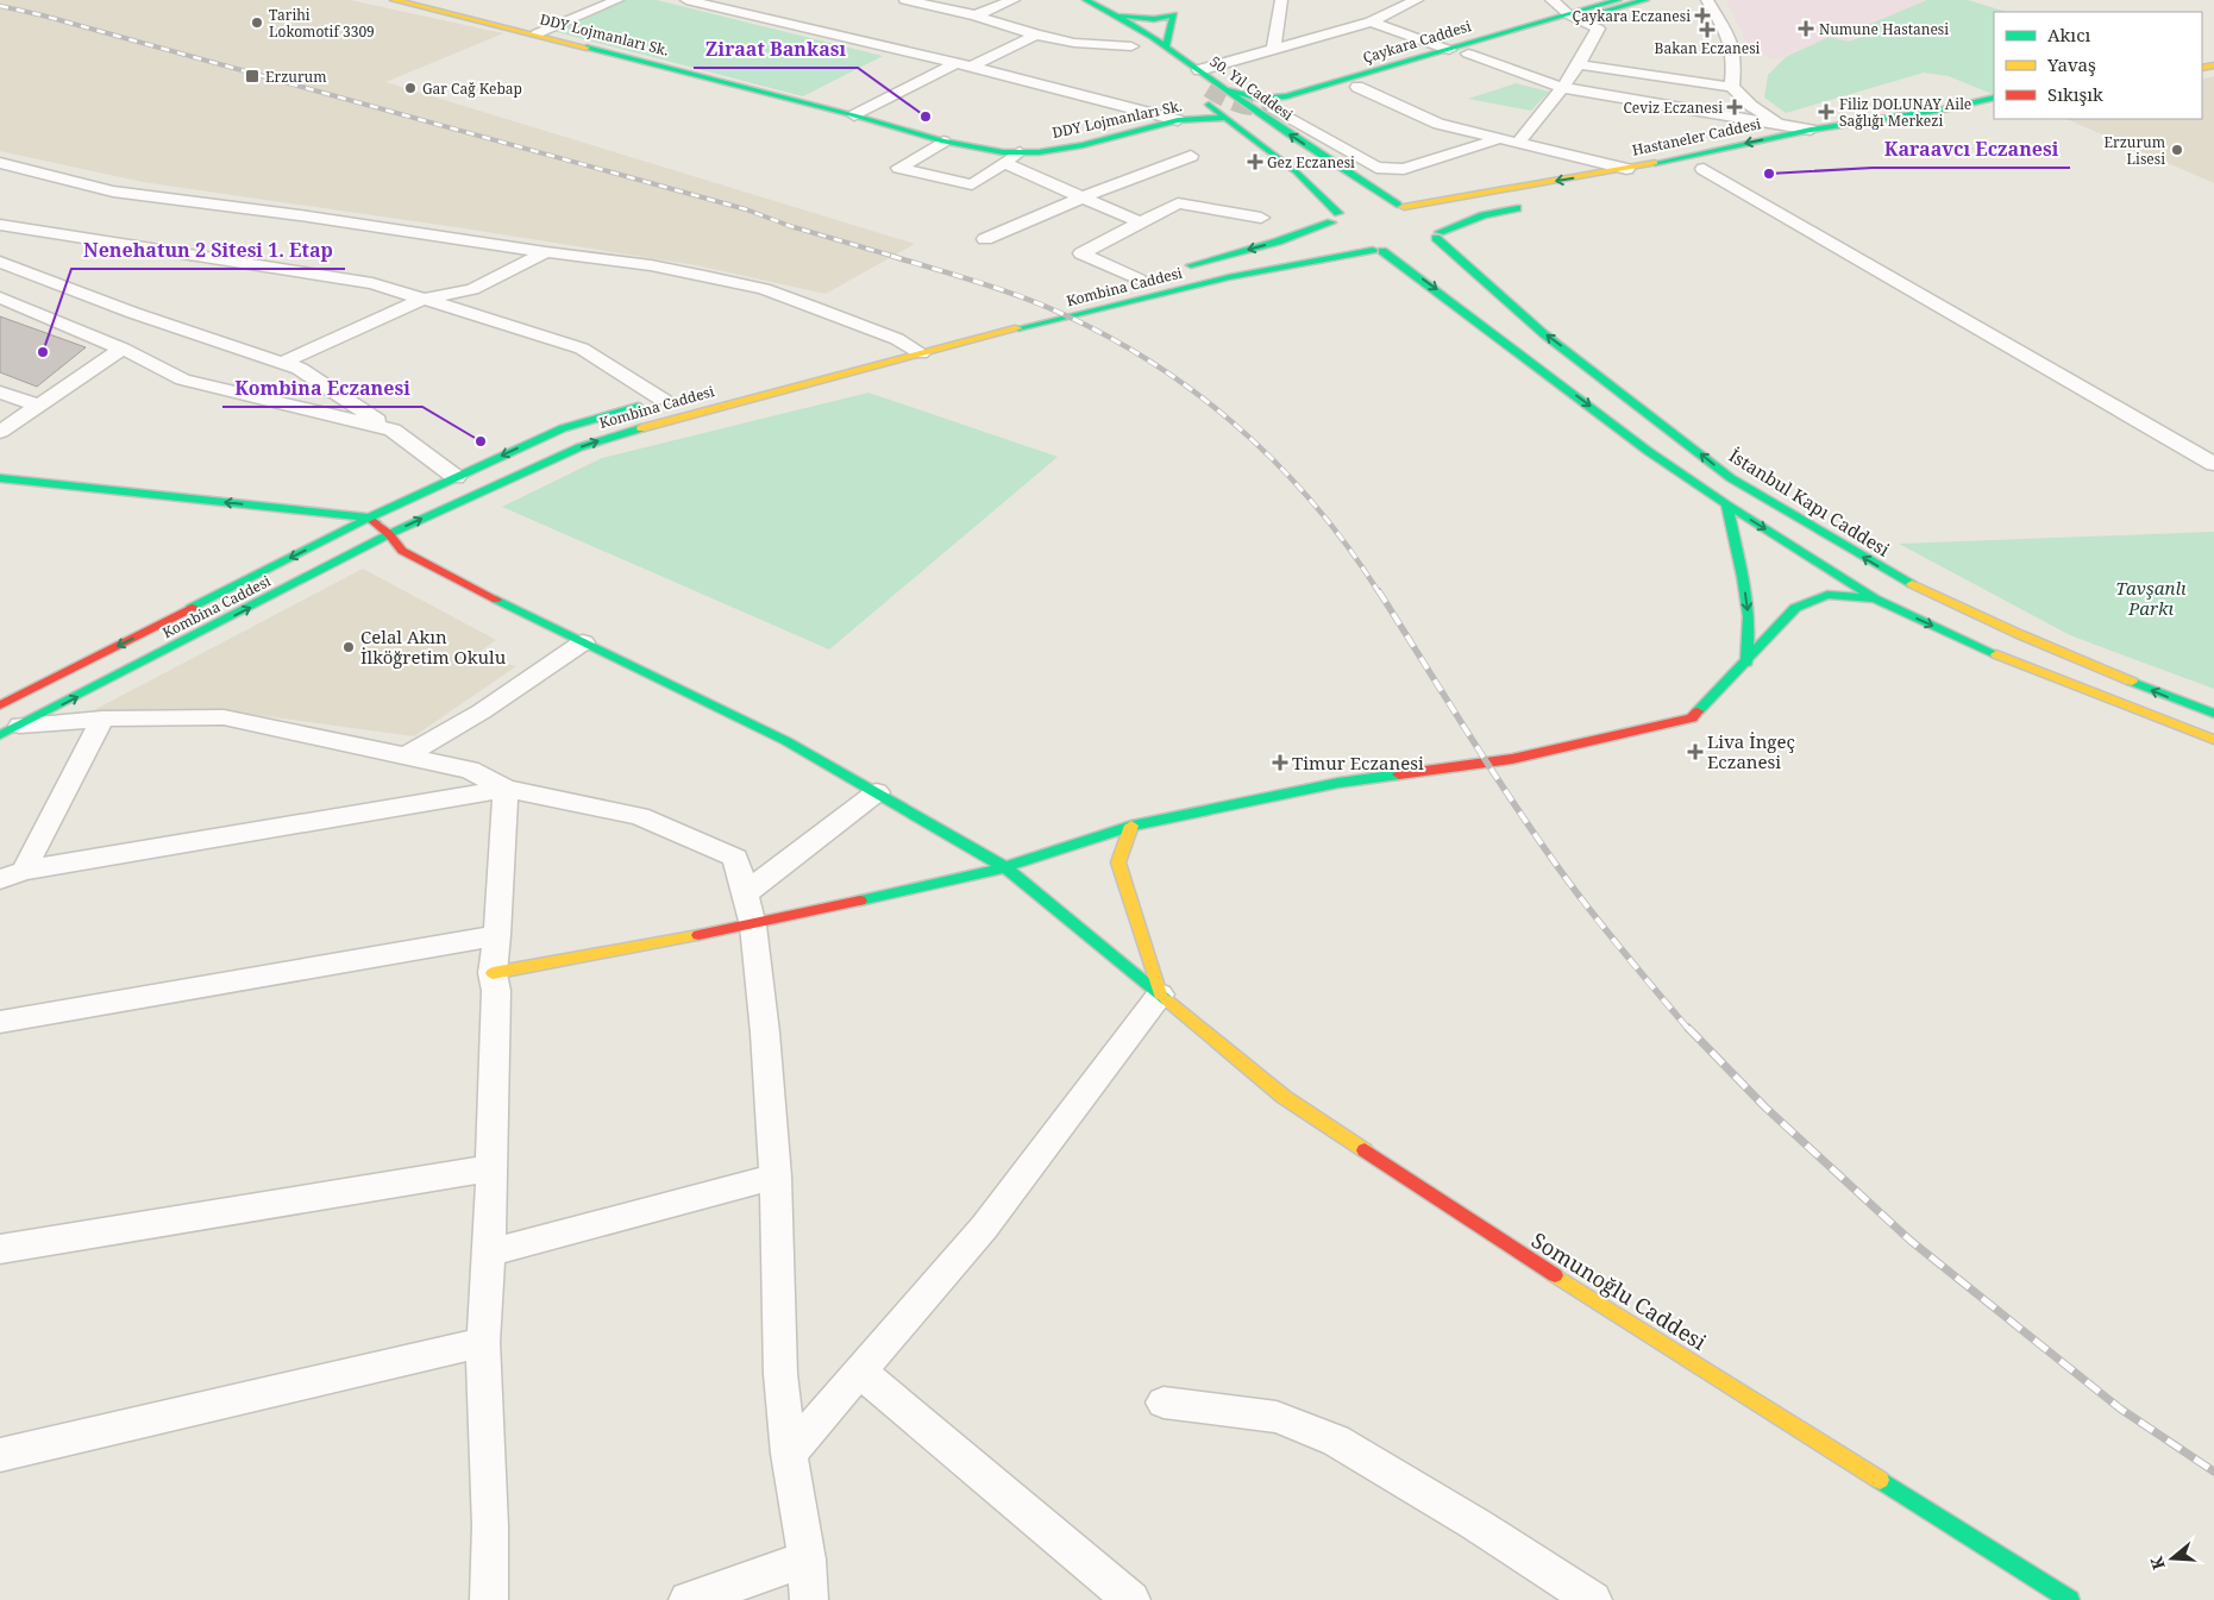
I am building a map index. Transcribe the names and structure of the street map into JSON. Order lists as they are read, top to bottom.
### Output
{
  "streets": {
    "main road": [
      "DDY Lojmanları Sk.",
      "Çaykara Caddesi",
      "50. Yıl Caddesi",
      "Hastaneler Caddesi",
      "Kombina Caddesi",
      "İstanbul Kapı Caddesi",
      "Somunoğlu Caddesi"
    ]
  },
  "crossings": [
    ["Çaykara Caddesi", "50. Yıl Caddesi"],
    ["50. Yıl Caddesi", "Hastaneler Caddesi"],
    ["50. Yıl Caddesi", "İstanbul Kapı Caddesi"],
    ["Hastaneler Caddesi", "İstanbul Kapı Caddesi"]
  ],
  "one_way": ["Hastaneler Caddesi"],
  "parks": ["Tavşanlı Parkı"],
  "places": {
    "health": [
      "Çaykara Eczanesi",
      "Numune Hastanesi",
      "Bakan Eczanesi",
      "Ceviz Eczanesi",
      "Filiz DOLUNAY Aile Sağlığı Merkezi",
      "Gez Eczanesi",
      "Liva İngeç Eczanesi",
      "Timur Eczanesi"
    ],
    "other": [
      "Tarihi Lokomotif 3309",
      "Gar Cağ Kebap",
      "Ziraat Bankası",
      "Erzurum Lisesi",
      "Karaavcı Eczanesi",
      "Nenehatun 2 Sitesi 1. Etap",
      "Kombina Eczanesi",
      "Celal Akın İlköğretim Okulu"
    ],
    "transit": ["Erzurum"]
  },
  "legend": ["Akıcı", "Yavaş", "Sıkışık"],
  "north": "left"
}
